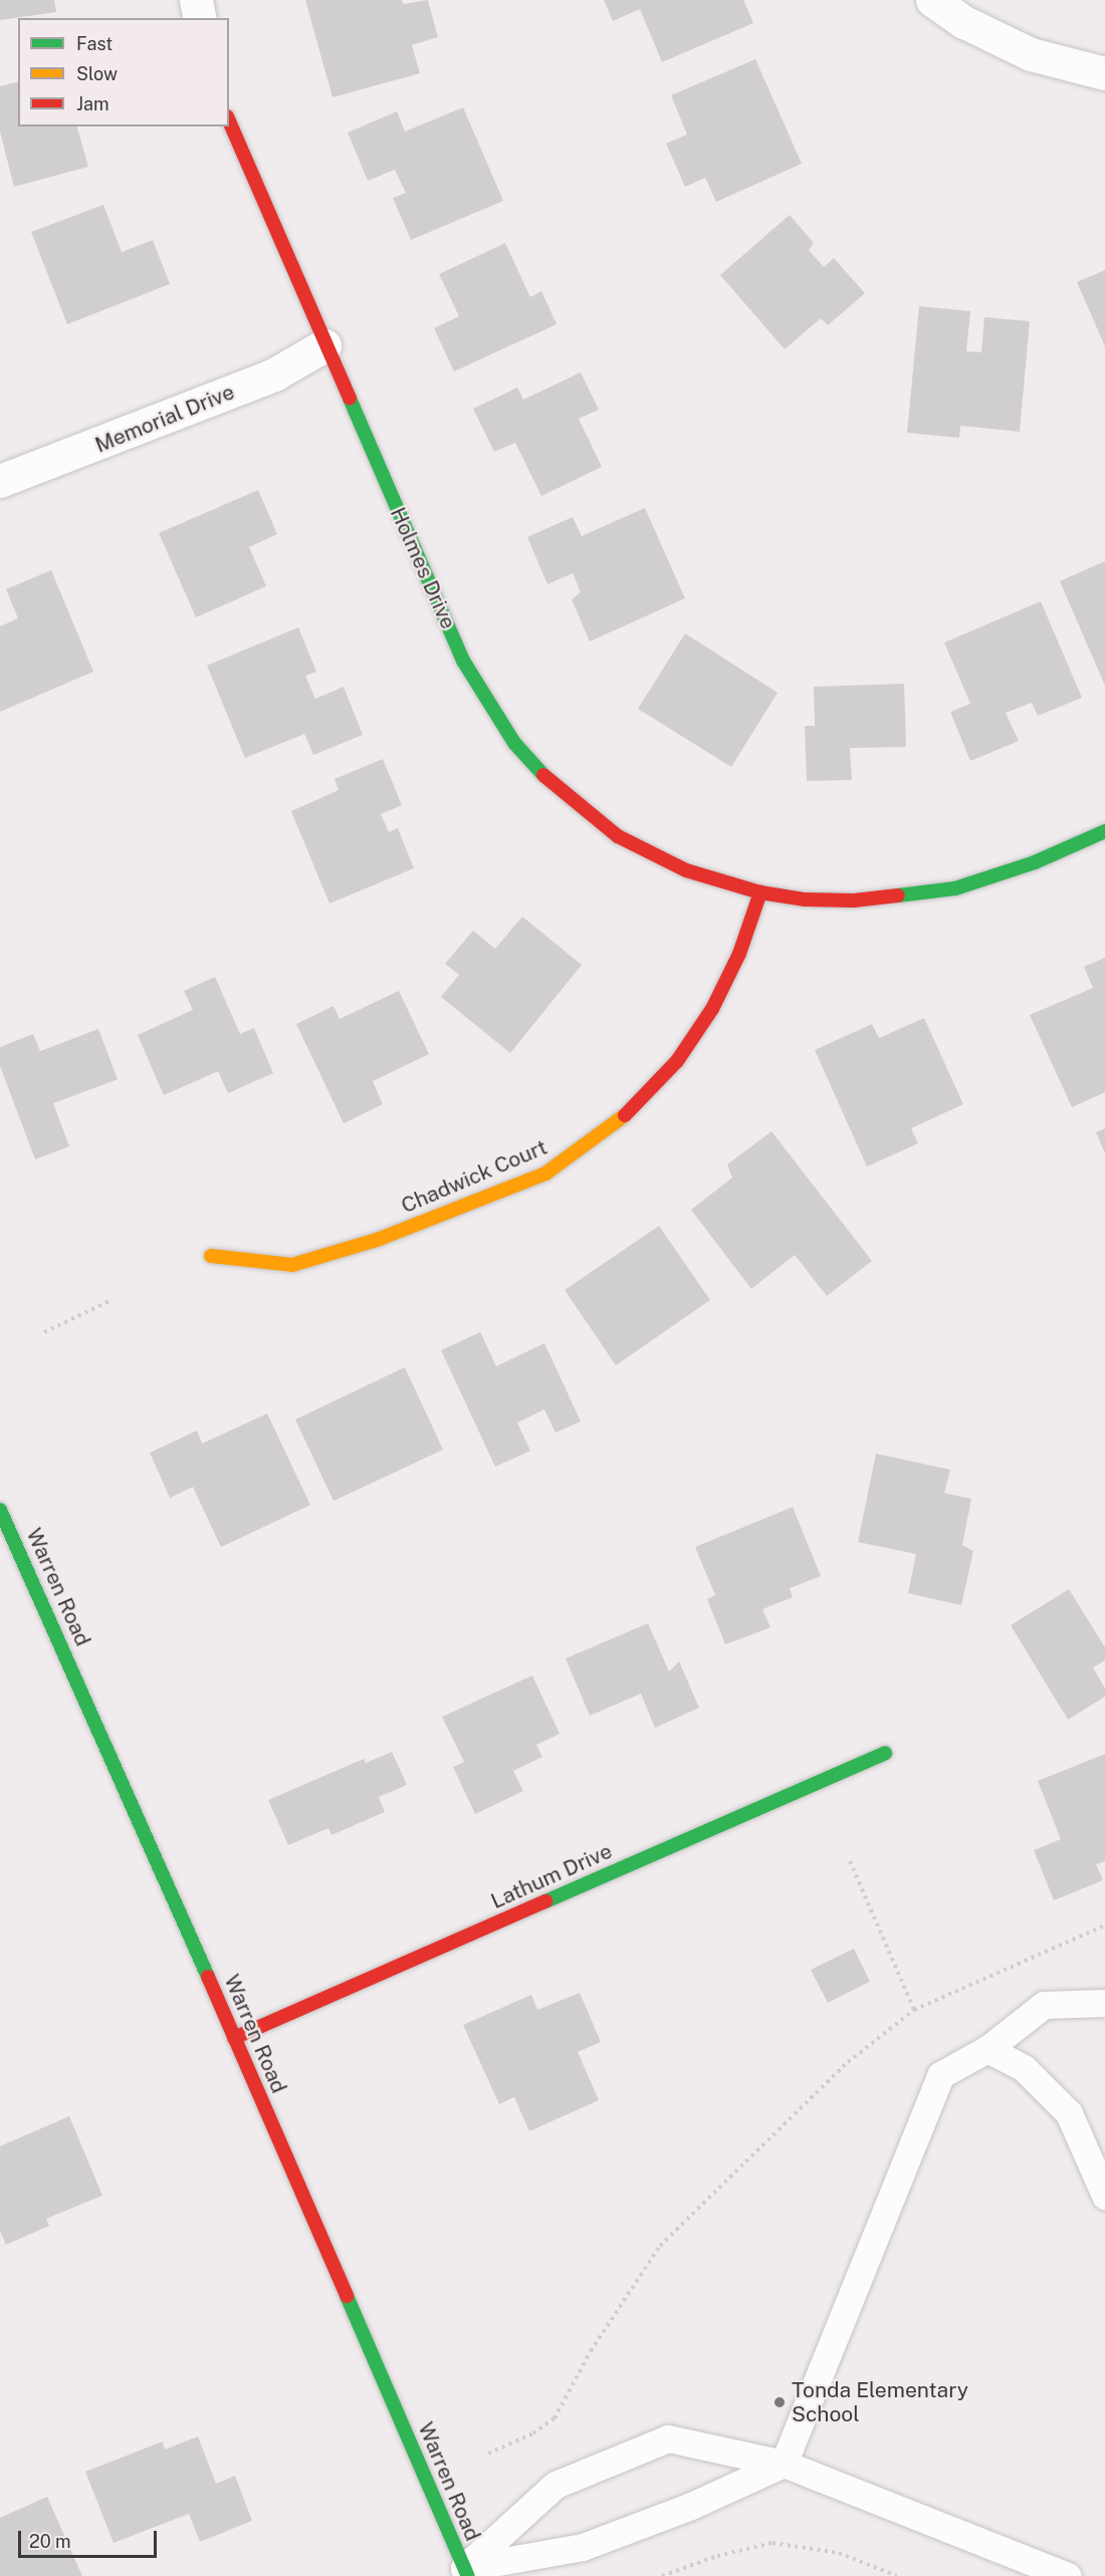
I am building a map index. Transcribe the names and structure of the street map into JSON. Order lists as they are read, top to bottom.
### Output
{
  "streets": {
    "street": [
      "Memorial Drive",
      "Holmes Drive",
      "Chadwick Court",
      "Warren Road",
      "Lathum Drive"
    ]
  },
  "crossings": [
    ["Memorial Drive", "Holmes Drive"],
    ["Holmes Drive", "Chadwick Court"],
    ["Warren Road", "Lathum Drive"]
  ],
  "places": ["Tonda Elementary School"],
  "legend": ["Fast", "Slow", "Jam"],
  "scale_bar": "20 m"
}
